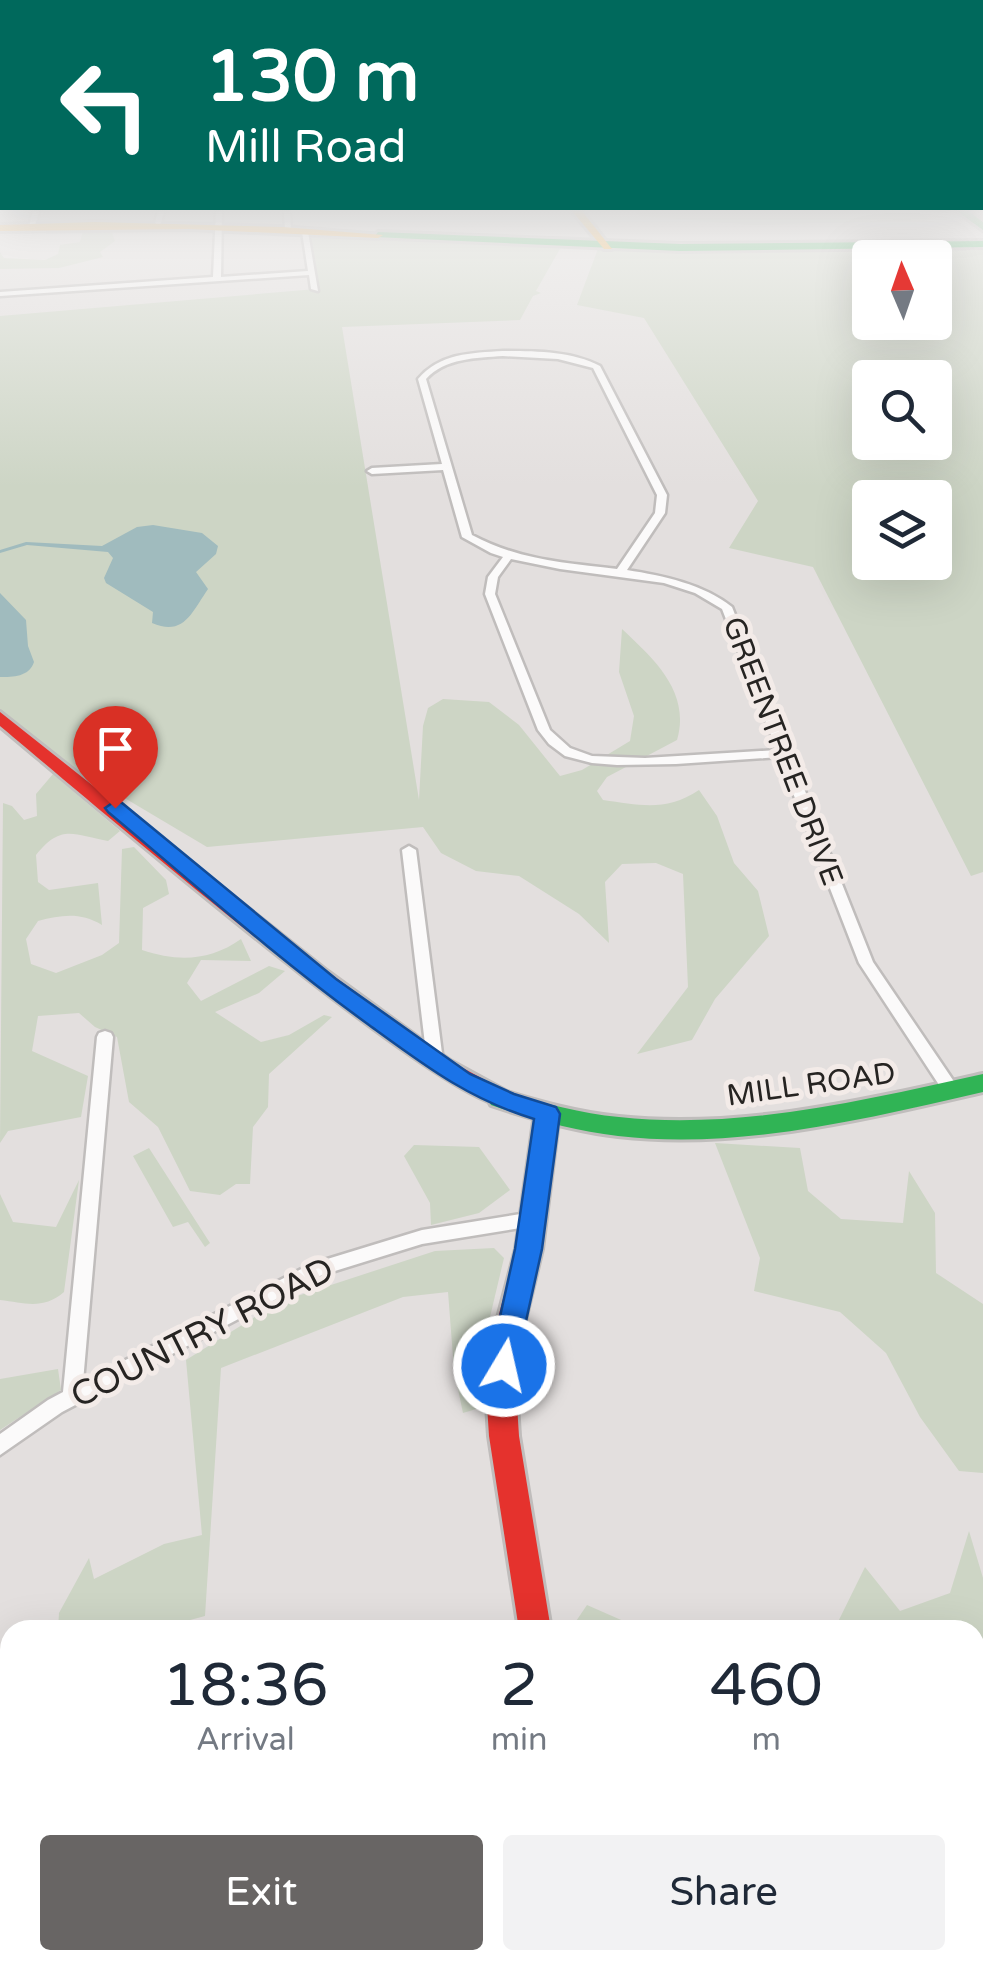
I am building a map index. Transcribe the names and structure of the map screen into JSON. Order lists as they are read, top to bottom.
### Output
{
  "streets": {
    "street": ["GREENTREE DRIVE", "MILL ROAD", "COUNTRY ROAD"]
  },
  "crossings": [
    ["GREENTREE DRIVE", "MILL ROAD"]
  ],
  "north": "top",
  "page": {
    "turn": ["130 m", "Mill Road"],
    "eta": [
      "18:36",
      "Arrival",
      "2",
      "min",
      "460",
      "m"
    ],
    "buttons": ["Exit", "Share"]
  }
}
